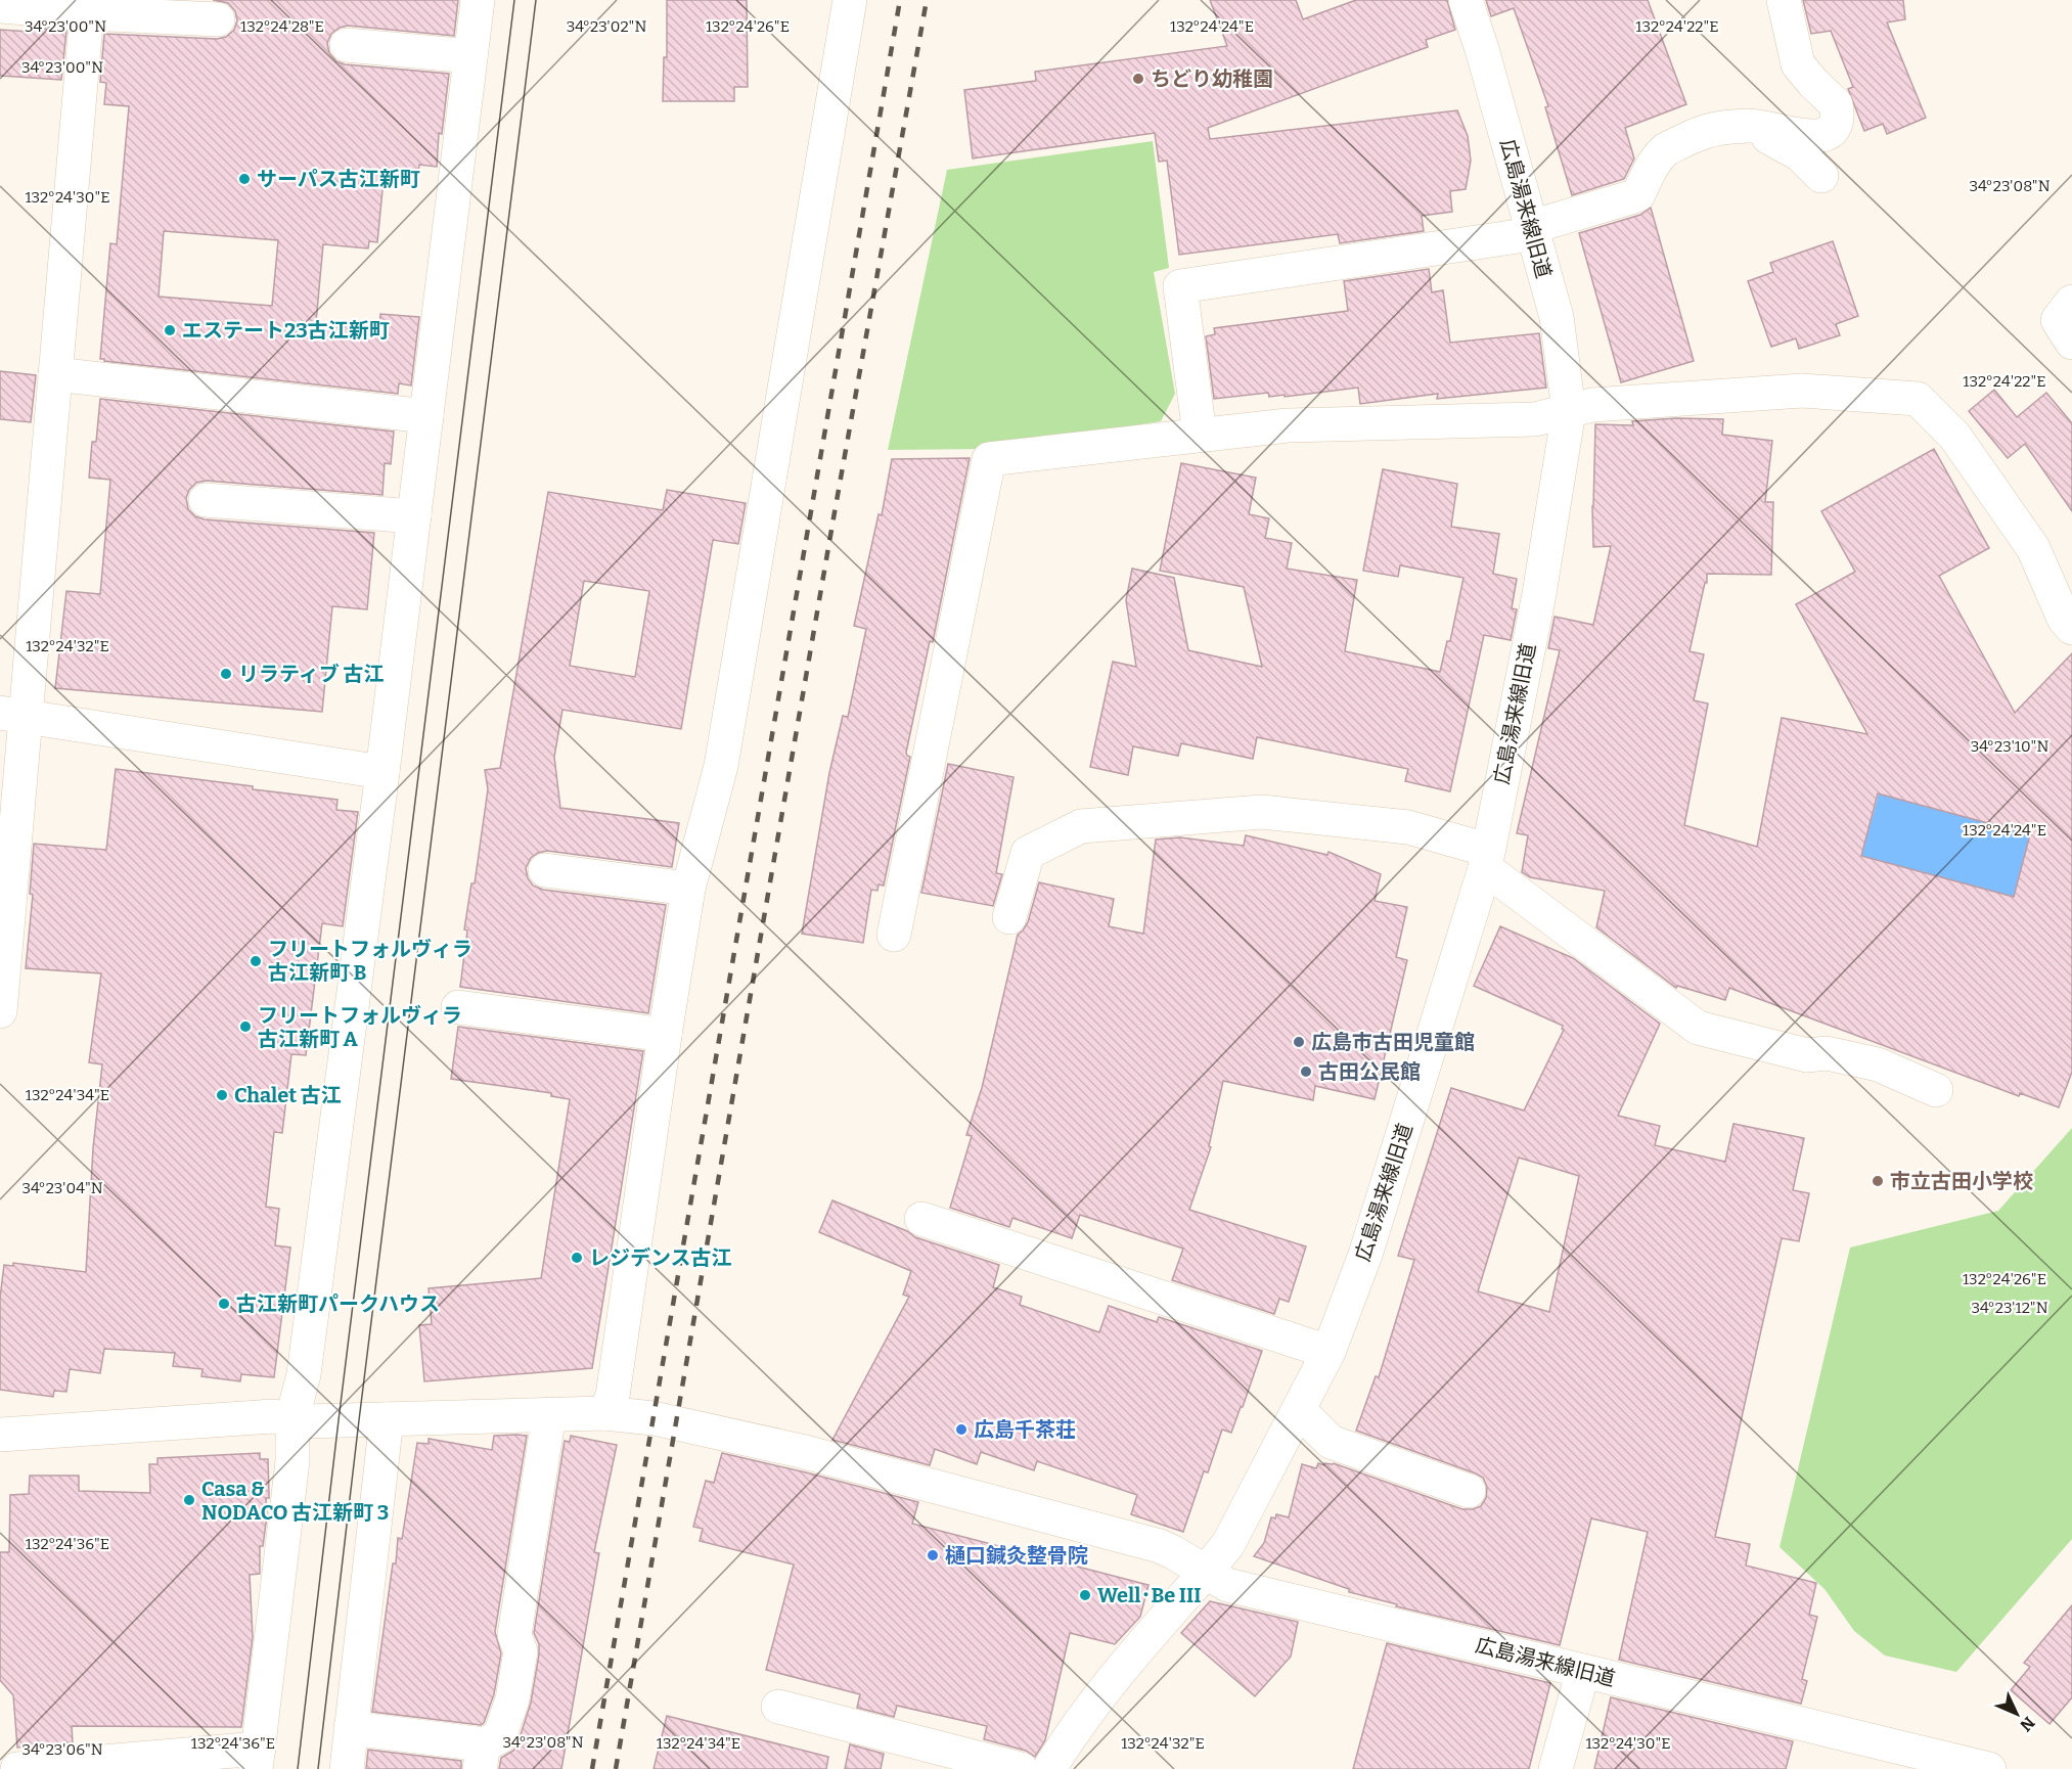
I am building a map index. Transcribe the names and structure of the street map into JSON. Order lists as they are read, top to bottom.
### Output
{
  "streets": {
    "street": ["広島湯来線旧道"]
  },
  "places": [
    "ちどり幼稚園",
    "サーパス古江新町",
    "エステート23古江新町",
    "リラティブ 古江",
    "フリートフォルヴィラ 古江新町 B",
    "フリートフォルヴィラ 古江新町 A",
    "広島市古田児童館",
    "古田公民館",
    "Chalet 古江",
    "市立古田小学校",
    "レジデンス古江",
    "古江新町パークハウス",
    "広島千茶荘",
    "Casa & NODACO 古江新町 3",
    "樋口鍼灸整骨院",
    "Well･Be III"
  ],
  "north": "bottom right",
  "coordinates": [
    "132°24'28\"E",
    "132°24'26\"E",
    "132°24'24\"E",
    "132°24'22\"E",
    "34°23'00\"N",
    "34°23'02\"N",
    "34°23'08\"N",
    "132°24'30\"E",
    "132°24'32\"E",
    "34°23'10\"N",
    "132°24'34\"E",
    "34°23'04\"N",
    "34°23'12\"N",
    "132°24'36\"E",
    "34°23'06\"N"
  ]
}
